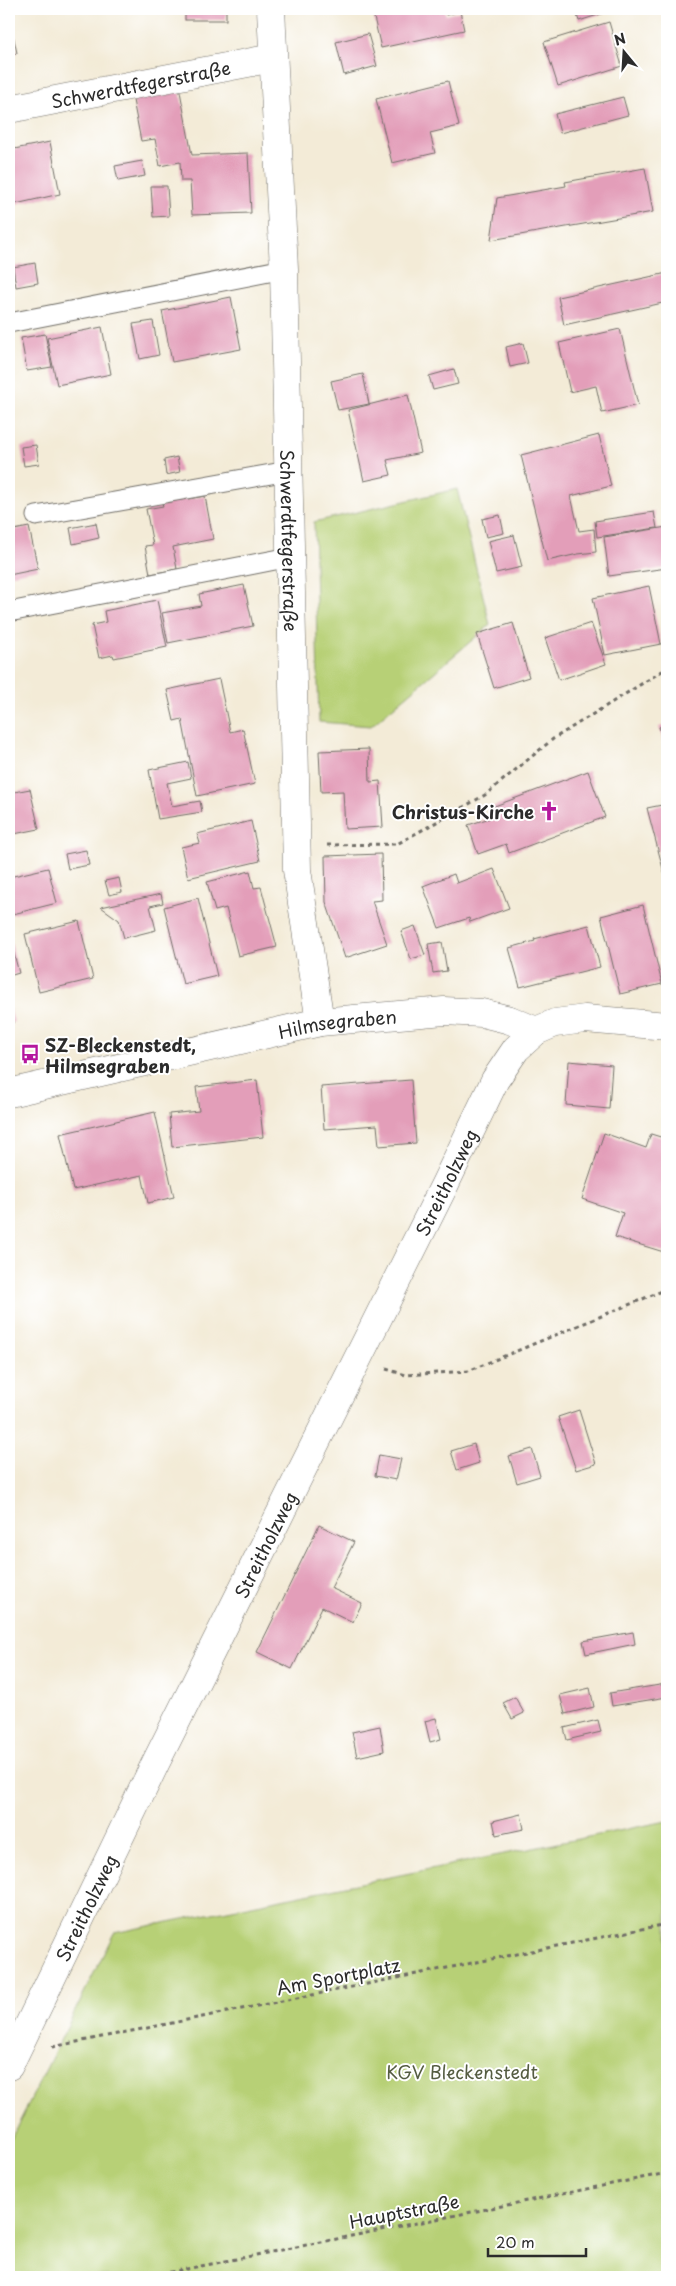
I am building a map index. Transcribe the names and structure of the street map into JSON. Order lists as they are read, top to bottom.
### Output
{
  "streets": {
    "street": ["Schwerdtfegerstraße", "Hilmsegraben", "Streitholzweg"],
    "path": ["Am Sportplatz", "Hauptstraße"]
  },
  "crossings": [
    ["Schwerdtfegerstraße", "Hilmsegraben"],
    ["Hilmsegraben", "Streitholzweg"],
    ["Streitholzweg", "Am Sportplatz"]
  ],
  "parks": ["KGV Bleckenstedt"],
  "places": {
    "church": ["Christus-Kirche"],
    "bus stop": ["SZ-Bleckenstedt, Hilmsegraben"]
  },
  "scale_bar": "20 m",
  "north": "top"
}
